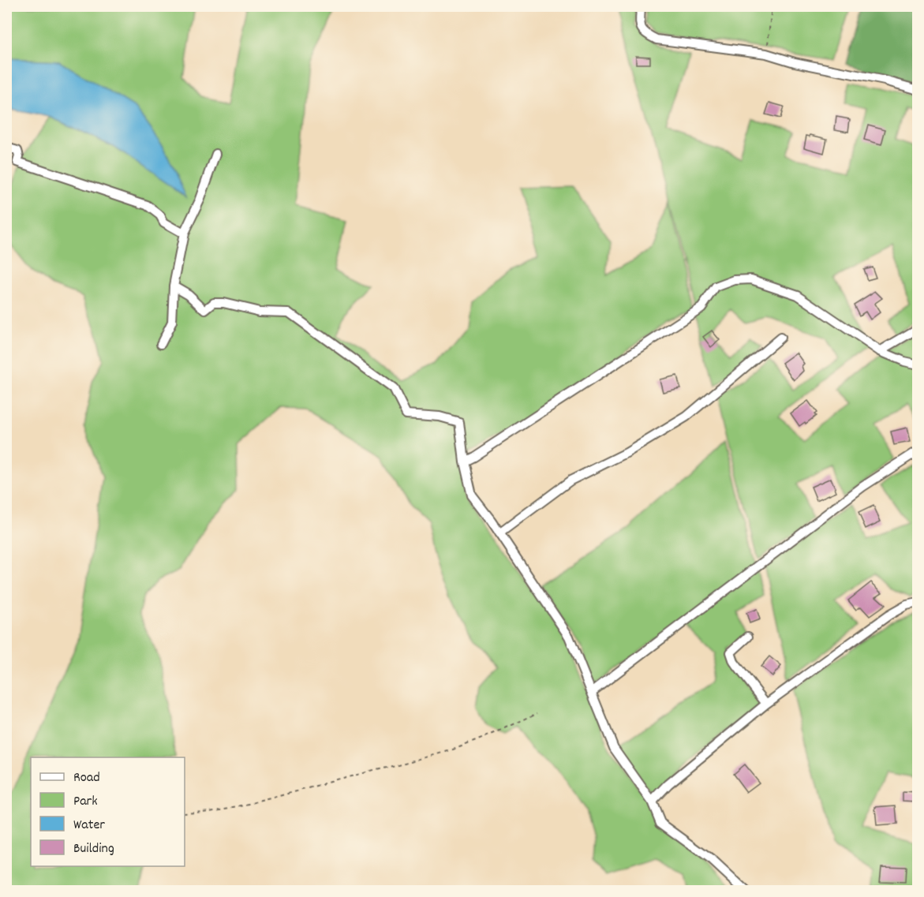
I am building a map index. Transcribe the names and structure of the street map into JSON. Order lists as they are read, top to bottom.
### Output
{
  "legend": [
    "Road",
    "Park",
    "Water",
    "Building"
  ]
}
